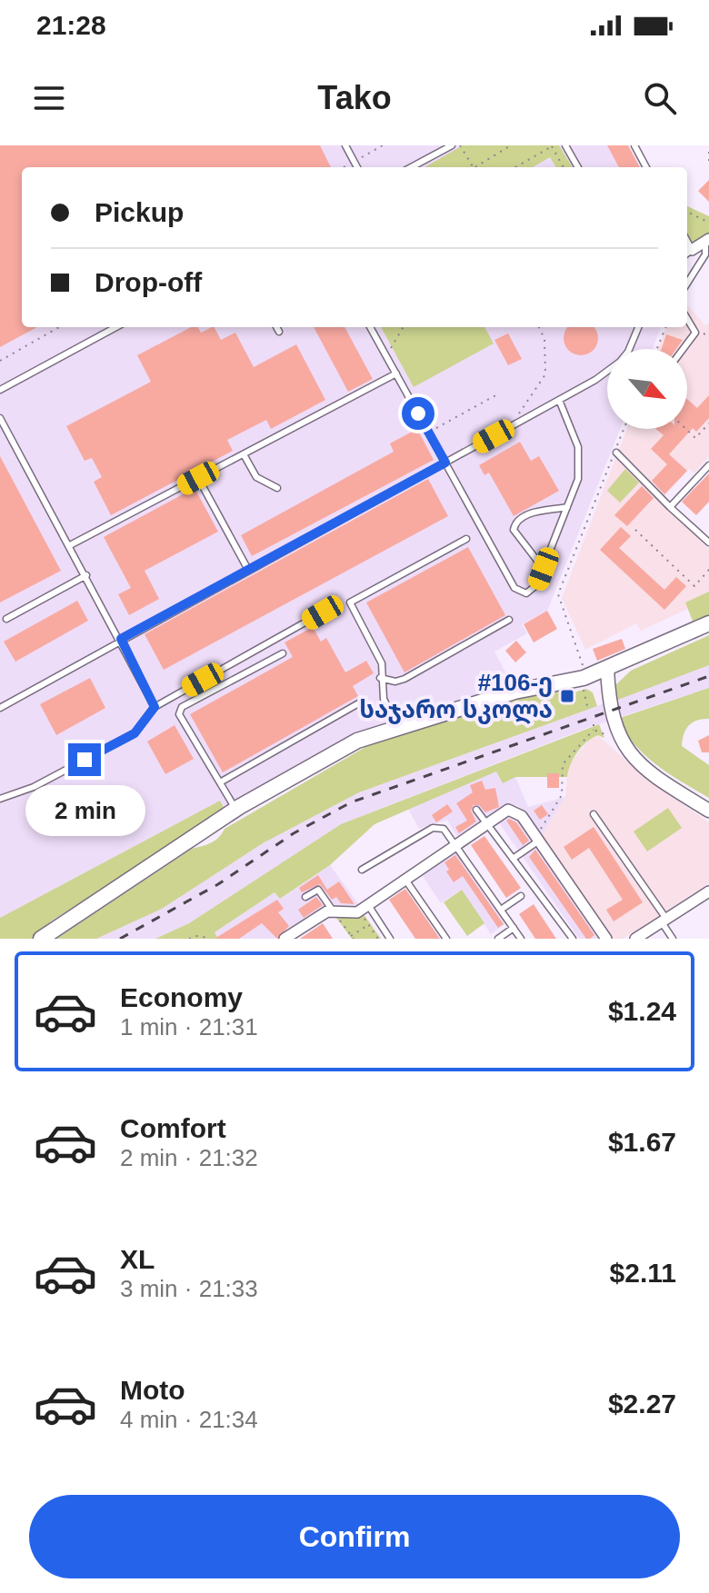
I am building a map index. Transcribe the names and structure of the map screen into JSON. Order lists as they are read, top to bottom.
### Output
{
  "places": {
    "transit": ["#106-ე საჯარო სკოლა"]
  },
  "north": "bottom right",
  "page": {
    "status": "21:28",
    "header": "Tako",
    "banner": ["Pickup", "Drop-off"],
    "bubble": "2 min",
    "list": [
      {
        "name": "Economy",
        "note": "1 min · 21:31",
        "value": "$1.24"
      },
      {
        "name": "Comfort",
        "note": "2 min · 21:32",
        "value": "$1.67"
      },
      {
        "name": "XL",
        "note": "3 min · 21:33",
        "value": "$2.11"
      },
      {
        "name": "Moto",
        "note": "4 min · 21:34",
        "value": "$2.27"
      }
    ],
    "buttons": "Confirm"
  }
}
